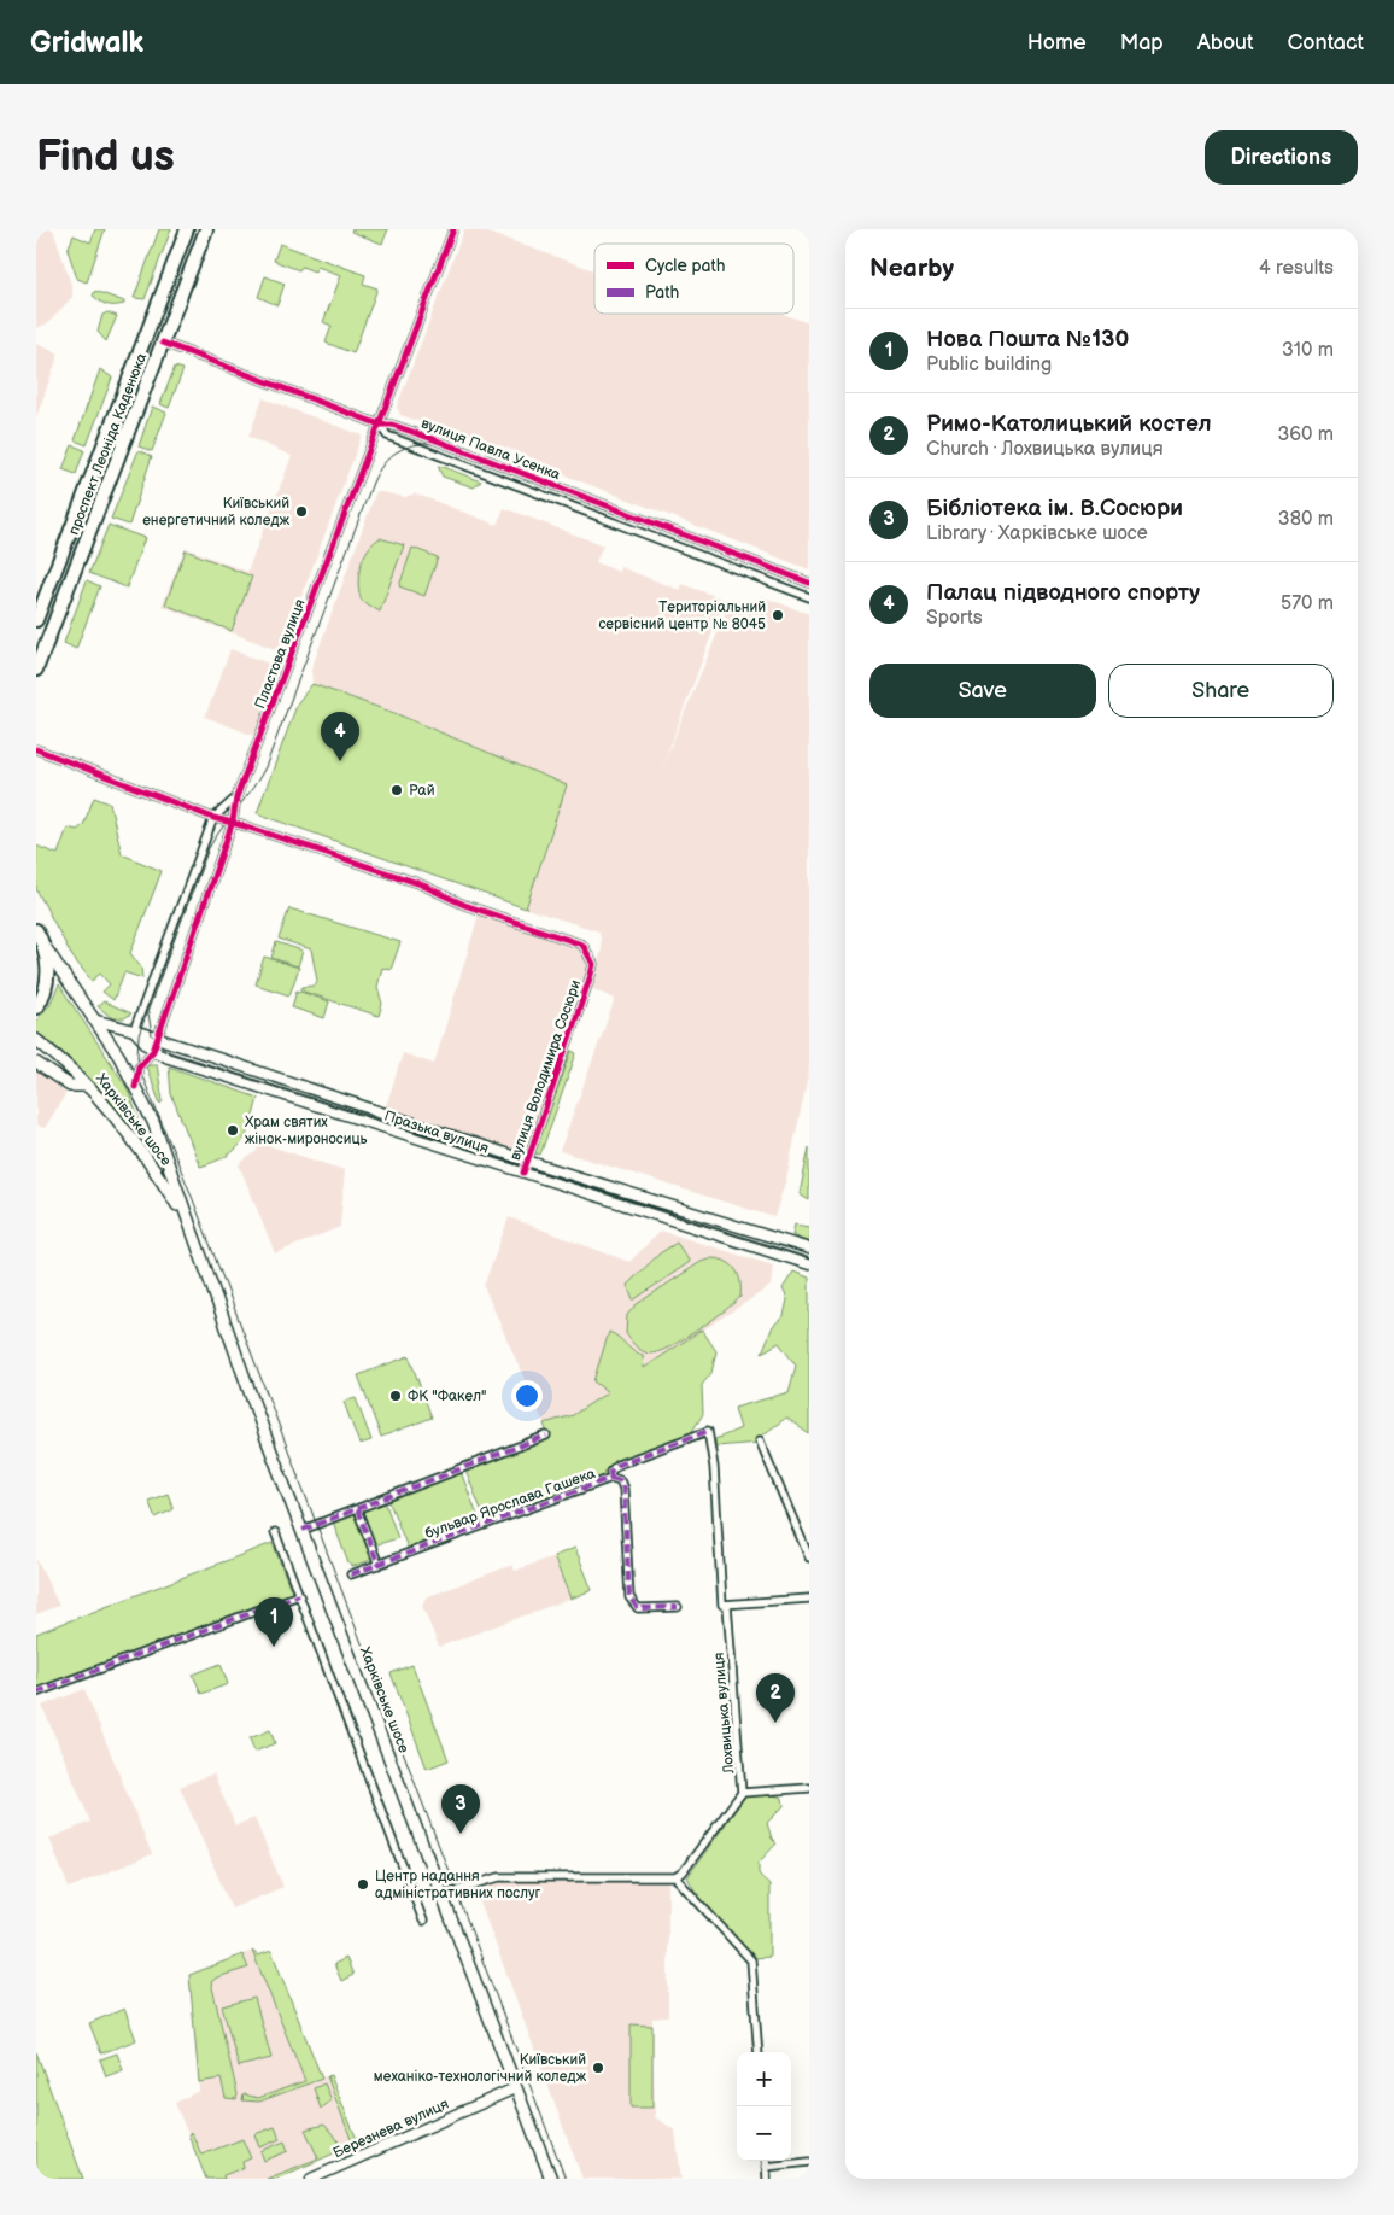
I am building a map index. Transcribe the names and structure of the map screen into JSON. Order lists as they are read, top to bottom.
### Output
{
  "streets": {
    "highway": ["проспект Леоніда Каденюка"],
    "main road": ["Харківське шосе"],
    "street": [
      "вулиця Павла Усенка",
      "Пластова вулиця",
      "вулиця Володимира Сосюри",
      "Празька вулиця",
      "бульвар Ярослава Гашека",
      "Лохвицька вулиця",
      "Березнева вулиця"
    ]
  },
  "crossings": [
    ["проспект Леоніда Каденюка", "вулиця Павла Усенка"],
    ["вулиця Павла Усенка", "Пластова вулиця"],
    ["Пластова вулиця", "вулиця Володимира Сосюри"],
    ["Пластова вулиця", "Харківське шосе"],
    ["Пластова вулиця", "Празька вулиця"],
    ["вулиця Володимира Сосюри", "Празька вулиця"],
    ["Харківське шосе", "Празька вулиця"],
    ["Харківське шосе", "Березнева вулиця"],
    ["бульвар Ярослава Гашека", "Лохвицька вулиця"]
  ],
  "places": [
    "Київський енергетичний коледж",
    "Територіальний сервісний центр № 8045",
    "Рай",
    "Храм святих жінок-мироносиць",
    "ФК \"Факел\"",
    "Центр надання адміністративних послуг",
    "Київський механіко-технологічний коледж"
  ],
  "legend": ["Cycle path", "Path"],
  "page": {
    "header": "Gridwalk",
    "nav": [
      "Home",
      "Map",
      "About",
      "Contact"
    ],
    "buttons": [
      "Directions",
      ["Save", "Share"]
    ],
    "title": "Find us",
    "heading": ["Nearby", "4 results"],
    "list": [
      {
        "mark": "1",
        "name": "Нова Пошта №130",
        "note": "Public building",
        "value": "310 m"
      },
      {
        "mark": "2",
        "name": "Римо-Католицький костел",
        "note": "Church · Лохвицька вулиця",
        "value": "360 m"
      },
      {
        "mark": "3",
        "name": "Бібліотека ім. В.Сосюри",
        "note": "Library · Харківське шосе",
        "value": "380 m"
      },
      {
        "mark": "4",
        "name": "Палац підводного спорту",
        "note": "Sports",
        "value": "570 m"
      }
    ],
    "pins": [
      "4",
      "1",
      "2",
      "3"
    ],
    "map_buttons": ["+", "−"]
  }
}
